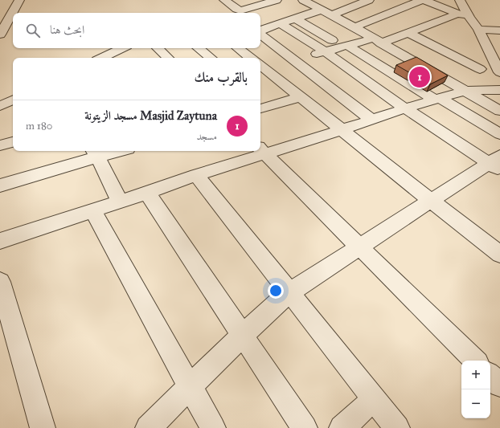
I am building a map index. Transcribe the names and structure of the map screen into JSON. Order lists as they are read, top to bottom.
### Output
{
  "page": {
    "search": "ابحث هنا",
    "heading": "بالقرب منك",
    "pins": "1",
    "list": [
      {
        "mark": "1",
        "name": "Masjid Zaytuna مسجد الزيتونة",
        "note": "مسجد",
        "value": "180 m"
      }
    ],
    "map_buttons": ["+", "−"]
  }
}
